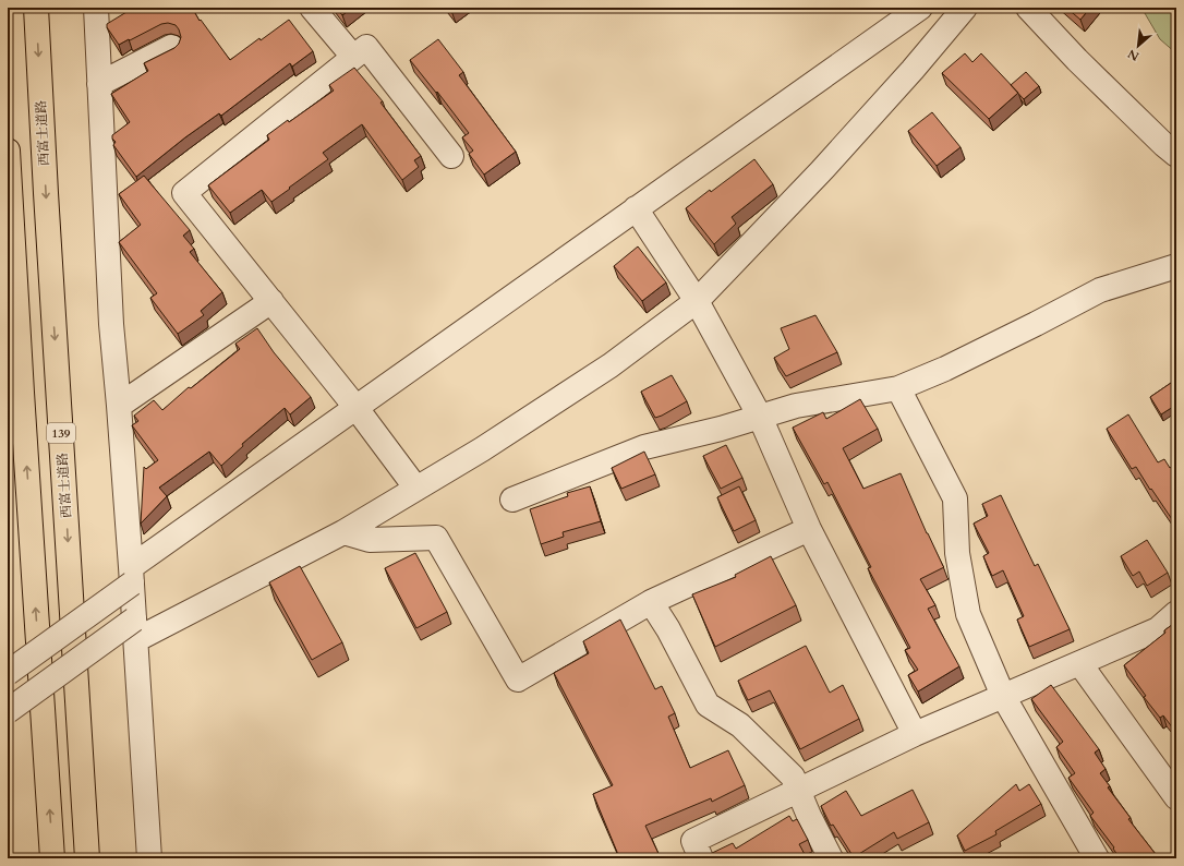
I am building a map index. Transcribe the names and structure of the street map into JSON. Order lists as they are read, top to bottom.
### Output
{
  "streets": {
    "highway": ["西富士道路", "139"]
  },
  "north": "bottom left"
}
